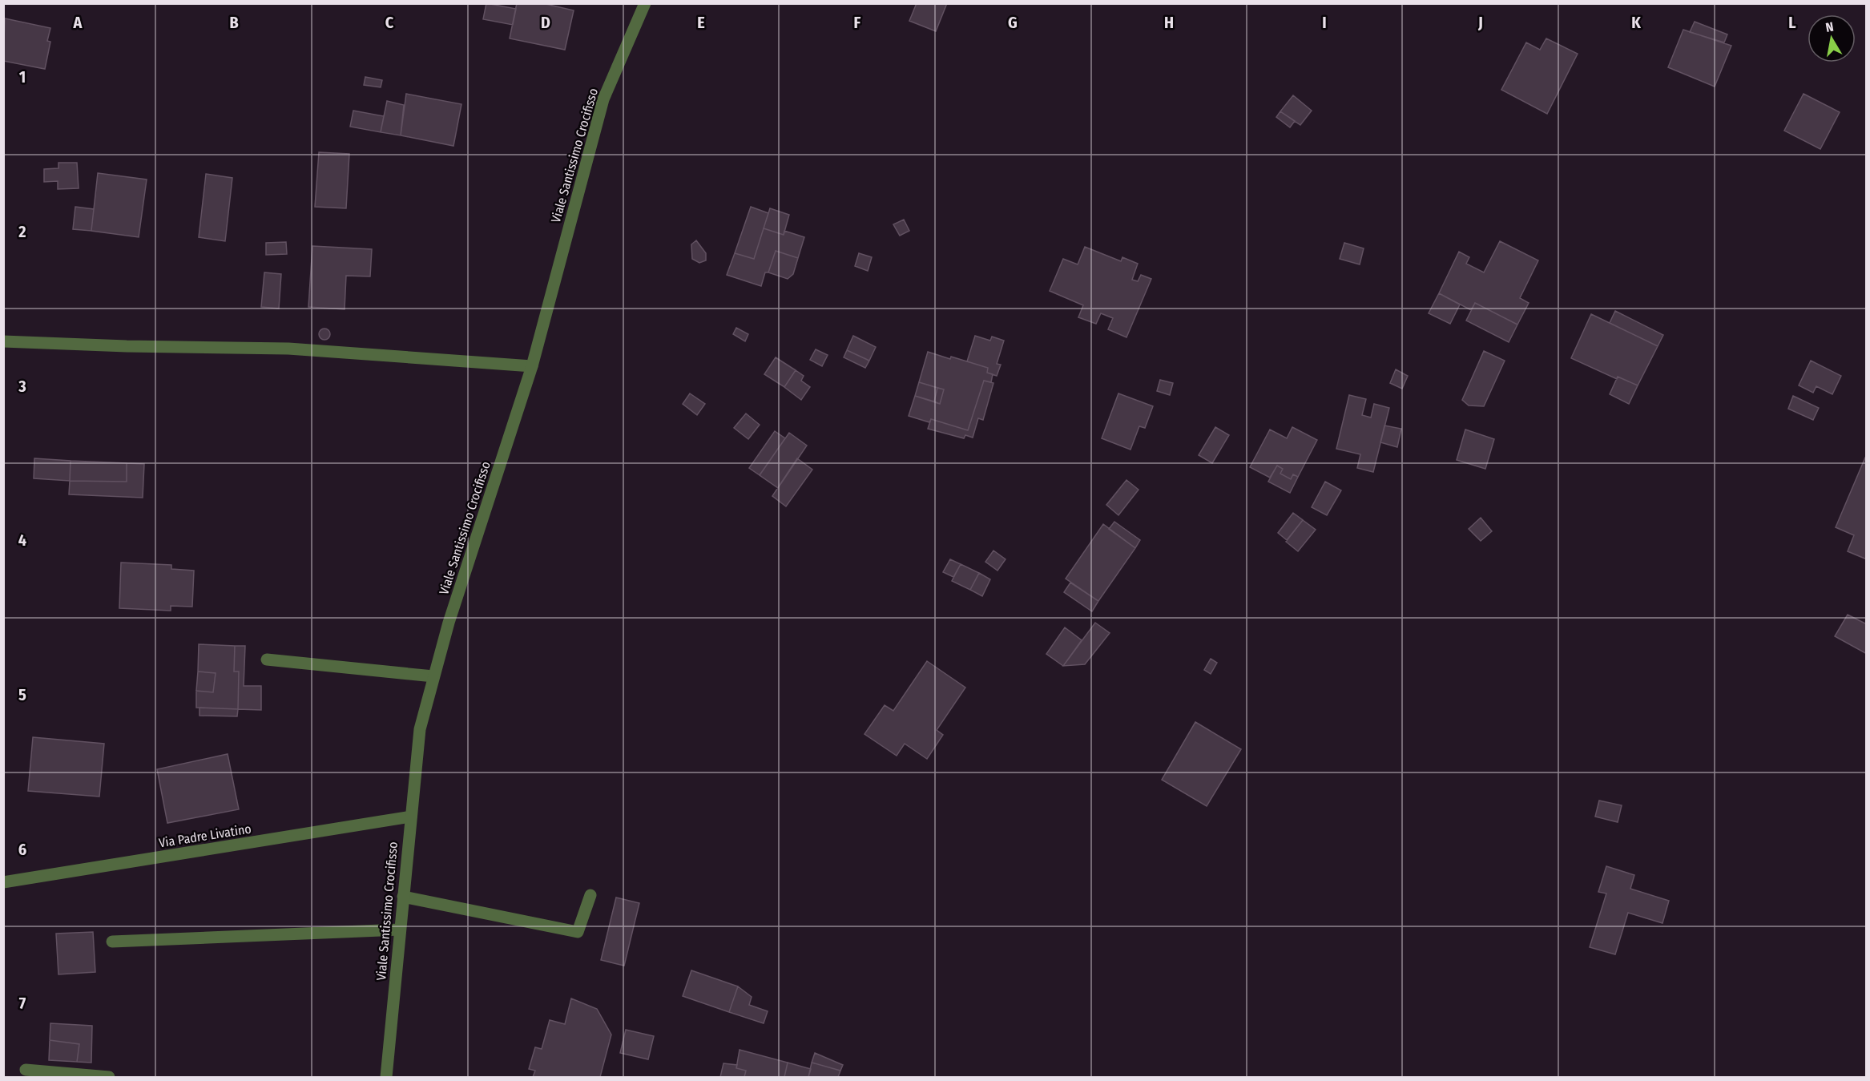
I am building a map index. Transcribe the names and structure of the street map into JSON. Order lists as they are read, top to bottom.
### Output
{
  "streets": {
    "street": ["Viale Santissimo Crocifisso", "Via Padre Livatino"]
  },
  "crossings": [
    ["Viale Santissimo Crocifisso", "Via Padre Livatino"]
  ],
  "north": "top",
  "grid": {
    "columns": [
      "A",
      "B",
      "C",
      "D",
      "E",
      "F",
      "G",
      "H",
      "I",
      "J",
      "K",
      "L"
    ],
    "rows": [
      "1",
      "2",
      "3",
      "4",
      "5",
      "6",
      "7"
    ]
  }
}
